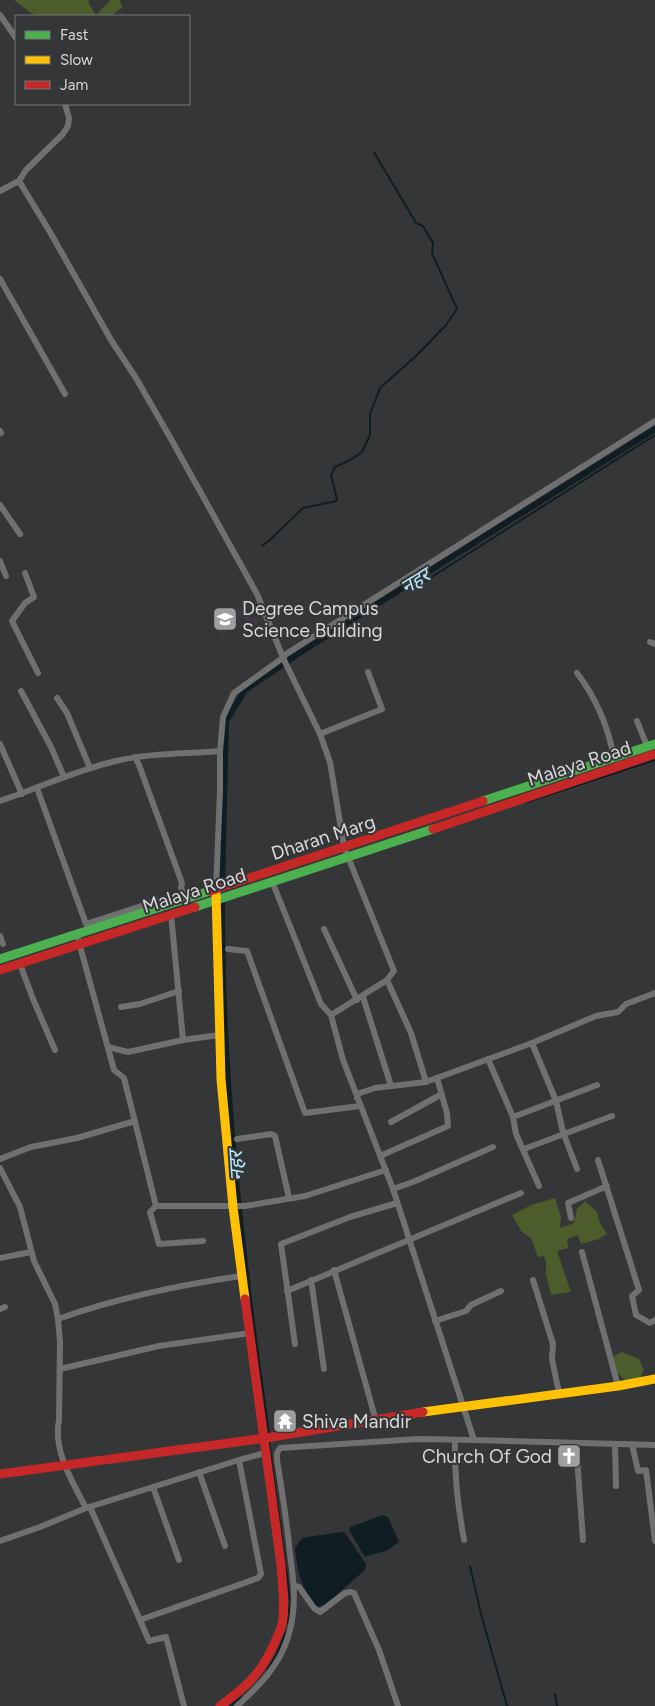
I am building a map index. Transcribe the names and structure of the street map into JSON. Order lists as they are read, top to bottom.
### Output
{
  "streets": {
    "main road": ["Malaya Road", "Dharan Marg"]
  },
  "water": ["नहर"],
  "places": {
    "school or university": ["Degree Campus Science Building"],
    "temple": ["Shiva Mandir"],
    "church": ["Church Of God"]
  },
  "legend": ["Fast", "Slow", "Jam"]
}
